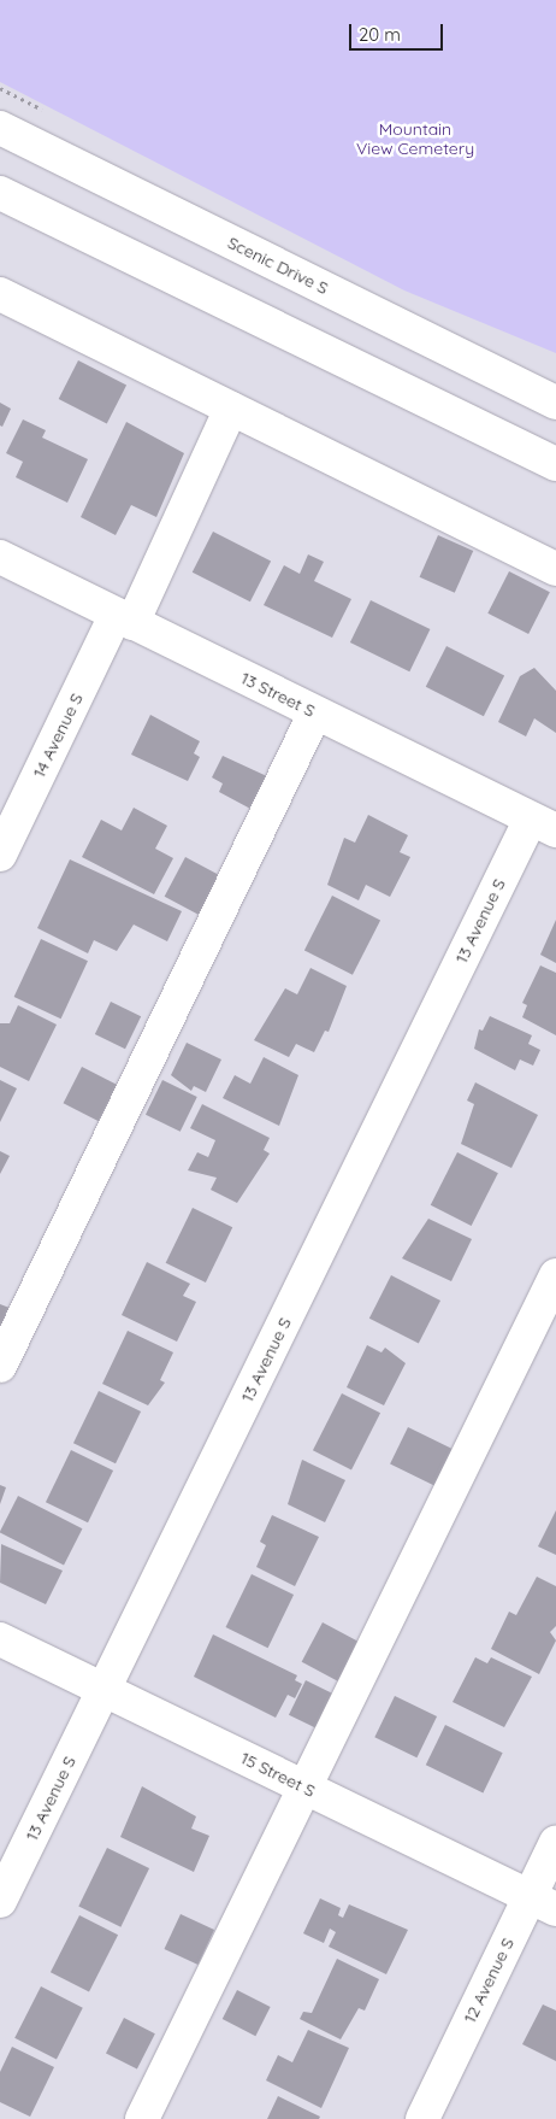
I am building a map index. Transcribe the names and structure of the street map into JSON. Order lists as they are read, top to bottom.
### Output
{
  "streets": {
    "street": [
      "Scenic Drive S",
      "13 Street S",
      "14 Avenue S",
      "13 Avenue S",
      "15 Street S",
      "12 Avenue S"
    ]
  },
  "crossings": [
    ["13 Street S", "14 Avenue S"],
    ["13 Street S", "13 Avenue S"],
    ["13 Avenue S", "15 Street S"],
    ["15 Street S", "12 Avenue S"]
  ],
  "parks": ["Mountain View Cemetery"],
  "scale_bar": "20 m"
}
